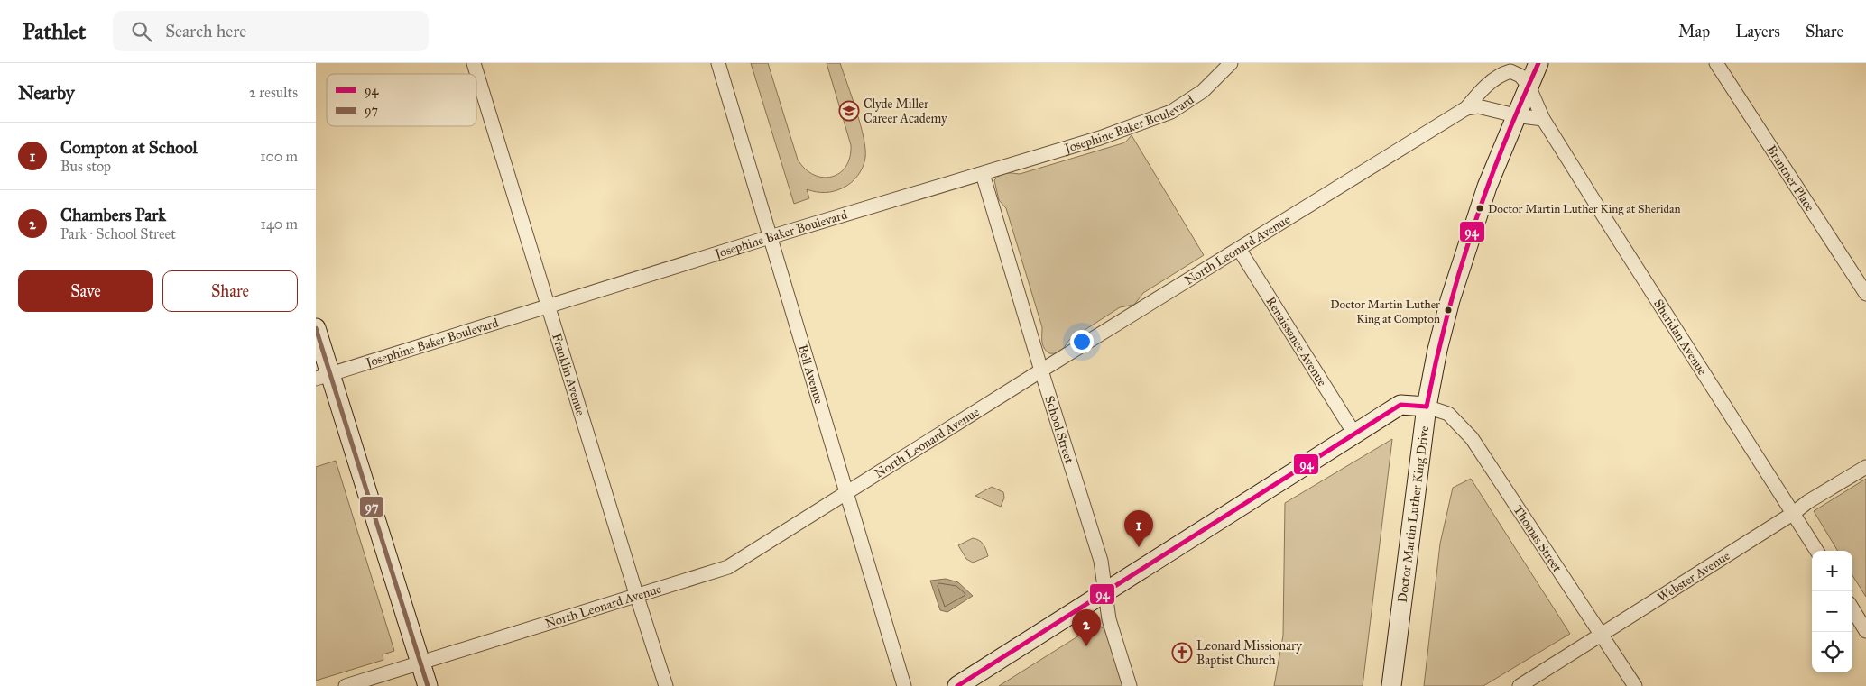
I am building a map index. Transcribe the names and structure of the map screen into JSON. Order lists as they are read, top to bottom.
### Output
{
  "streets": {
    "main road": ["Doctor Martin Luther King Drive"],
    "street": [
      "Josephine Baker Boulevard",
      "Brantner Place",
      "North Leonard Avenue",
      "Sheridan Avenue",
      "Renaissance Avenue",
      "Franklin Avenue",
      "Bell Avenue",
      "School Street",
      "Thomas Street",
      "Webster Avenue"
    ]
  },
  "crossings": [
    ["Josephine Baker Boulevard", "Franklin Avenue"],
    ["Josephine Baker Boulevard", "Bell Avenue"],
    ["Josephine Baker Boulevard", "School Street"],
    ["North Leonard Avenue", "Sheridan Avenue"],
    ["North Leonard Avenue", "Renaissance Avenue"],
    ["North Leonard Avenue", "Franklin Avenue"],
    ["North Leonard Avenue", "Bell Avenue"],
    ["North Leonard Avenue", "School Street"],
    ["North Leonard Avenue", "Doctor Martin Luther King Drive"],
    ["Sheridan Avenue", "Doctor Martin Luther King Drive"],
    ["Sheridan Avenue", "Webster Avenue"],
    ["Doctor Martin Luther King Drive", "Thomas Street"],
    ["Thomas Street", "Webster Avenue"]
  ],
  "places": {
    "school or university": ["Clyde Miller Career Academy"],
    "other": ["Doctor Martin Luther King at Sheridan", "Doctor Martin Luther King at Compton"],
    "church": ["Leonard Missionary Baptist Church"]
  },
  "lines": ["transit line 94", "transit line 97"],
  "legend": ["94", "97"],
  "page": {
    "header": "Pathlet",
    "search": "Search here",
    "nav": ["Map", "Layers", "Share"],
    "heading": ["Nearby", "2 results"],
    "list": [
      {
        "mark": "1",
        "name": "Compton at School",
        "note": "Bus stop",
        "value": "100 m"
      },
      {
        "mark": "2",
        "name": "Chambers Park",
        "note": "Park · School Street",
        "value": "140 m"
      }
    ],
    "buttons": ["Save", "Share"],
    "pins": ["1", "2"],
    "map_buttons": ["+", "−"]
  }
}
